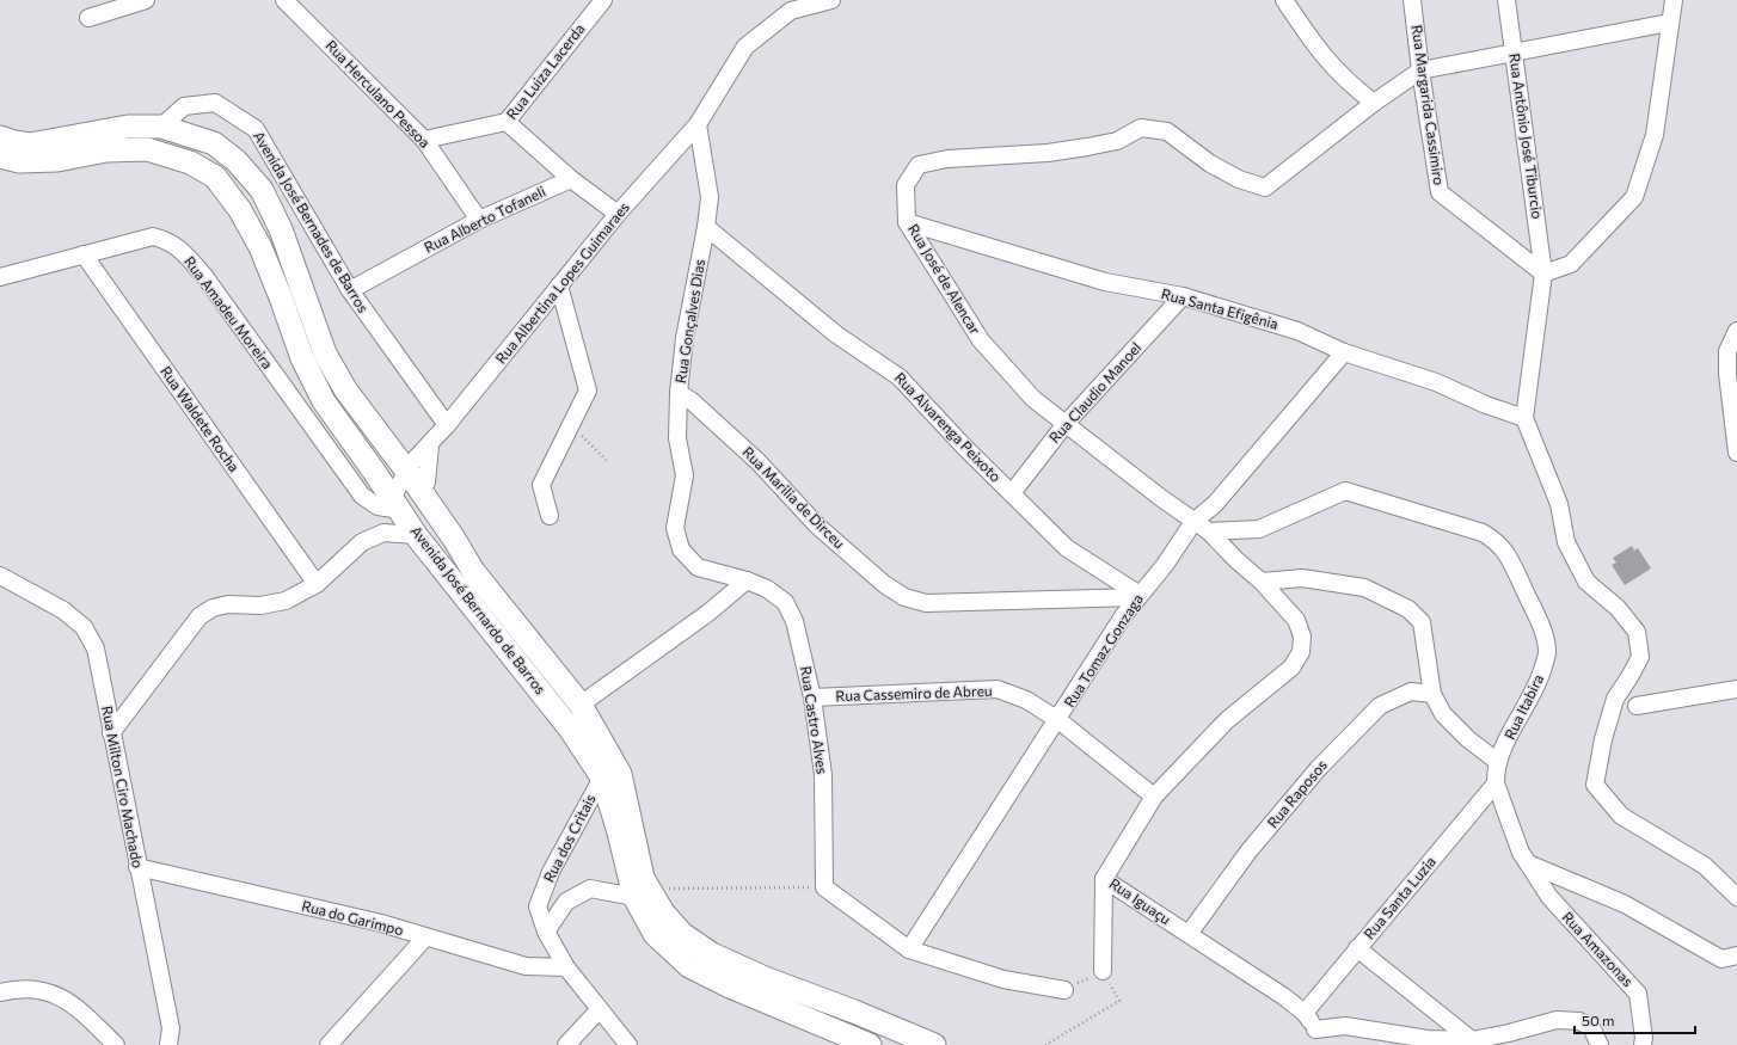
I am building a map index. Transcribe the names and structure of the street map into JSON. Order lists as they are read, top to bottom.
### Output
{
  "streets": {
    "main road": ["Avenida José Bernardo de Barros"],
    "street": [
      "Rua Luiza Lacerda",
      "Rua Herculano Pessoa",
      "Rua Margarida Cassimiro",
      "Rua Antônio José Tiburcio",
      "Rua Alberto Tofaneli",
      "Avenida José Bernades de Barros",
      "Rua José de Alencar",
      "Rua Albertina Lopes Guimaraes",
      "Rua Santa Efigênia",
      "Rua Amadeu Moreira",
      "Rua Gonçalves Dias",
      "Rua Claudio Manoel",
      "Rua Waldete Rocha",
      "Rua Alvarenga Peixoto",
      "Rua Marilia de Dirceu",
      "Rua Tomaz Gonzaga",
      "Rua Cassemiro de Abreu",
      "Rua Itabira",
      "Rua Castro Alves",
      "Rua Milton Ciro Machado",
      "Rua Raposos",
      "Rua dos Critais",
      "Rua Santa Luzia",
      "Rua Iguaçu",
      "Rua do Garimpo",
      "Rua Amazonas"
    ]
  },
  "crossings": [
    ["Rua Luiza Lacerda", "Rua Herculano Pessoa"],
    ["Rua Herculano Pessoa", "Rua Alberto Tofaneli"],
    ["Rua Margarida Cassimiro", "Rua Antônio José Tiburcio"],
    ["Rua Antônio José Tiburcio", "Rua Santa Efigênia"],
    ["Rua Alberto Tofaneli", "Avenida José Bernades de Barros"],
    ["Avenida José Bernades de Barros", "Rua Albertina Lopes Guimaraes"],
    ["Avenida José Bernades de Barros", "Avenida José Bernardo de Barros"],
    ["Rua José de Alencar", "Rua Santa Efigênia"],
    ["Rua José de Alencar", "Rua Claudio Manoel"],
    ["Rua José de Alencar", "Rua Tomaz Gonzaga"],
    ["Rua José de Alencar", "Rua Iguaçu"],
    ["Rua Albertina Lopes Guimaraes", "Rua Amadeu Moreira"],
    ["Rua Albertina Lopes Guimaraes", "Rua Gonçalves Dias"],
    ["Rua Albertina Lopes Guimaraes", "Avenida José Bernardo de Barros"],
    ["Rua Santa Efigênia", "Rua Claudio Manoel"],
    ["Rua Santa Efigênia", "Rua Tomaz Gonzaga"],
    ["Rua Amadeu Moreira", "Rua Waldete Rocha"],
    ["Rua Amadeu Moreira", "Avenida José Bernardo de Barros"],
    ["Rua Gonçalves Dias", "Rua Alvarenga Peixoto"],
    ["Rua Gonçalves Dias", "Rua Marilia de Dirceu"],
    ["Rua Gonçalves Dias", "Rua Castro Alves"],
    ["Rua Claudio Manoel", "Rua Alvarenga Peixoto"],
    ["Rua Alvarenga Peixoto", "Rua Marilia de Dirceu"],
    ["Rua Alvarenga Peixoto", "Rua Tomaz Gonzaga"],
    ["Rua Marilia de Dirceu", "Rua Tomaz Gonzaga"],
    ["Avenida José Bernardo de Barros", "Rua dos Critais"],
    ["Rua Tomaz Gonzaga", "Rua Cassemiro de Abreu"],
    ["Rua Tomaz Gonzaga", "Rua Iguaçu"],
    ["Rua Cassemiro de Abreu", "Rua Castro Alves"],
    ["Rua Cassemiro de Abreu", "Rua Iguaçu"],
    ["Rua Itabira", "Rua Santa Luzia"],
    ["Rua Itabira", "Rua Iguaçu"],
    ["Rua Itabira", "Rua Amazonas"],
    ["Rua Milton Ciro Machado", "Rua do Garimpo"],
    ["Rua Raposos", "Rua Iguaçu"],
    ["Rua Santa Luzia", "Rua Iguaçu"]
  ],
  "scale_bar": "50 m"
}
